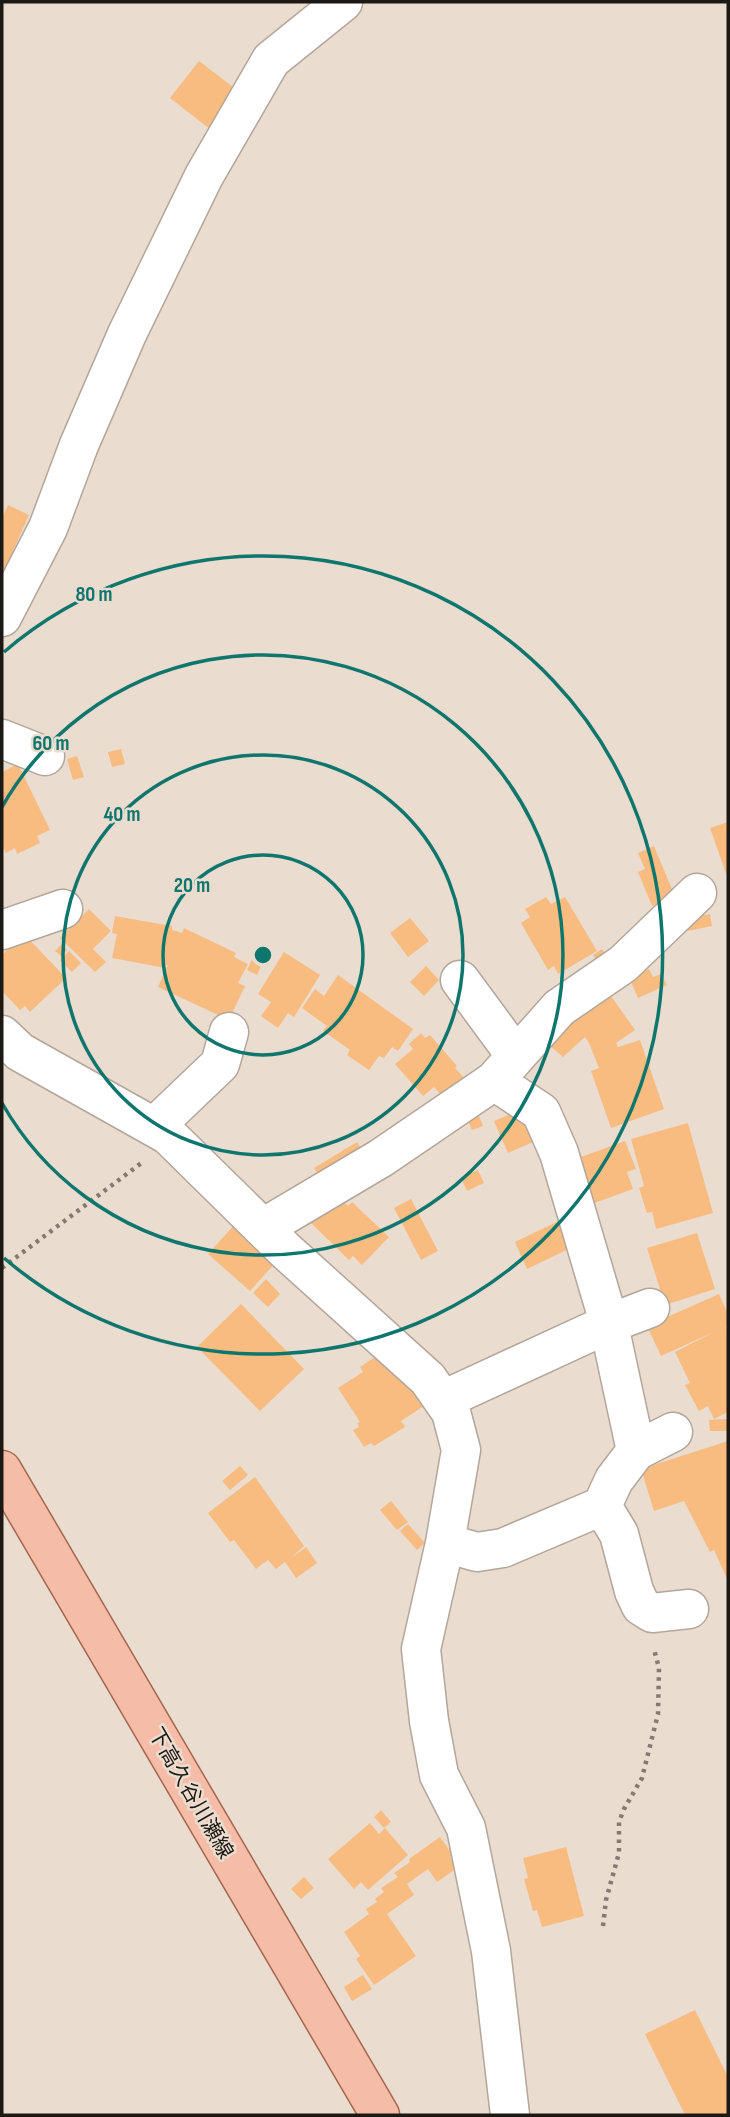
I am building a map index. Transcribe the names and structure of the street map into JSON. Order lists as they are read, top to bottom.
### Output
{
  "streets": {
    "main road": ["下高久谷川瀬線"]
  },
  "rings": [
    "80 m",
    "60 m",
    "40 m",
    "20 m"
  ]
}
